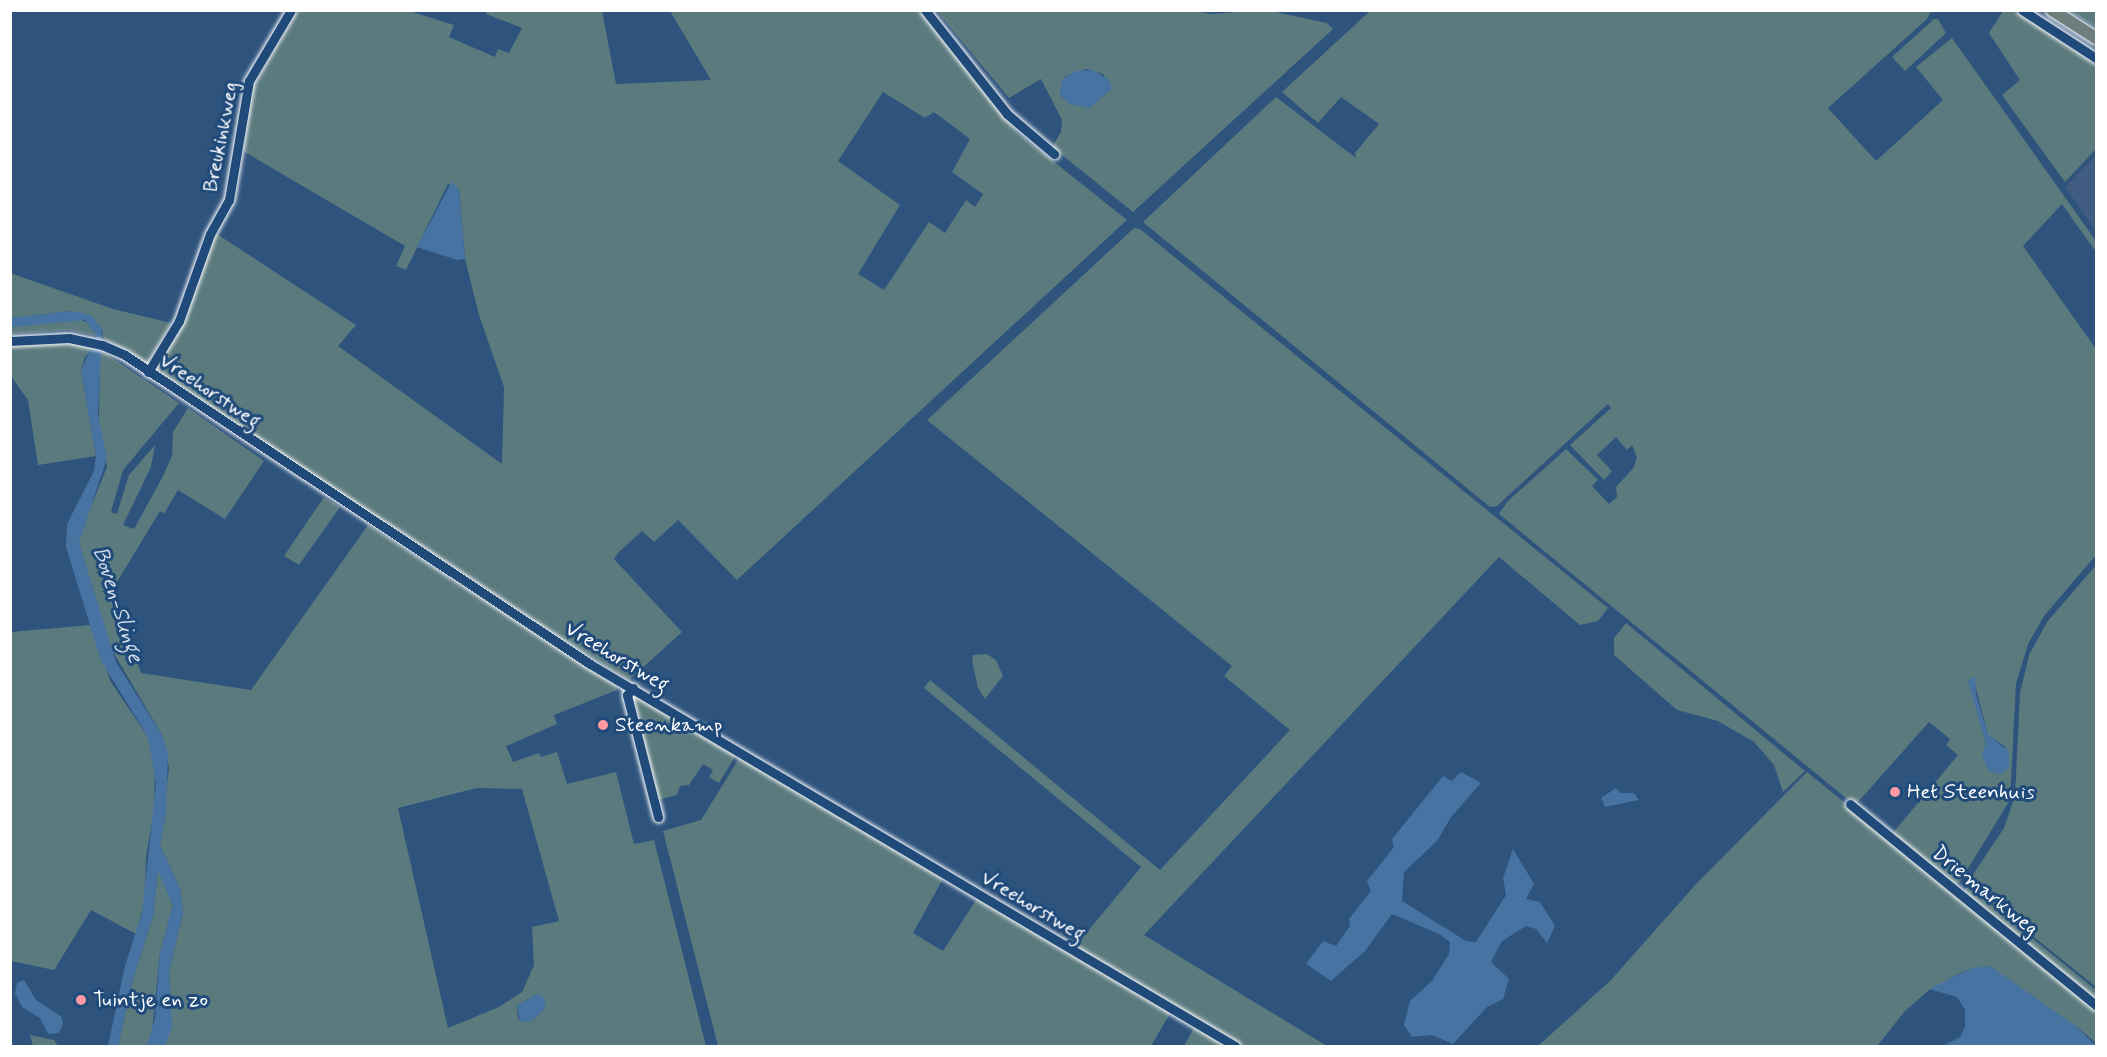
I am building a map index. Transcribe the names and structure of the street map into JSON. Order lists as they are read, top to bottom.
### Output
{
  "streets": {
    "street": ["Breukinkweg", "Vreehorstweg", "Driemarkweg"]
  },
  "crossings": [
    ["Breukinkweg", "Vreehorstweg"]
  ],
  "water": ["Boven-Slinge"],
  "places": ["Steenkamp", "Het Steenhuis", "Tuintje en zo"]
}
